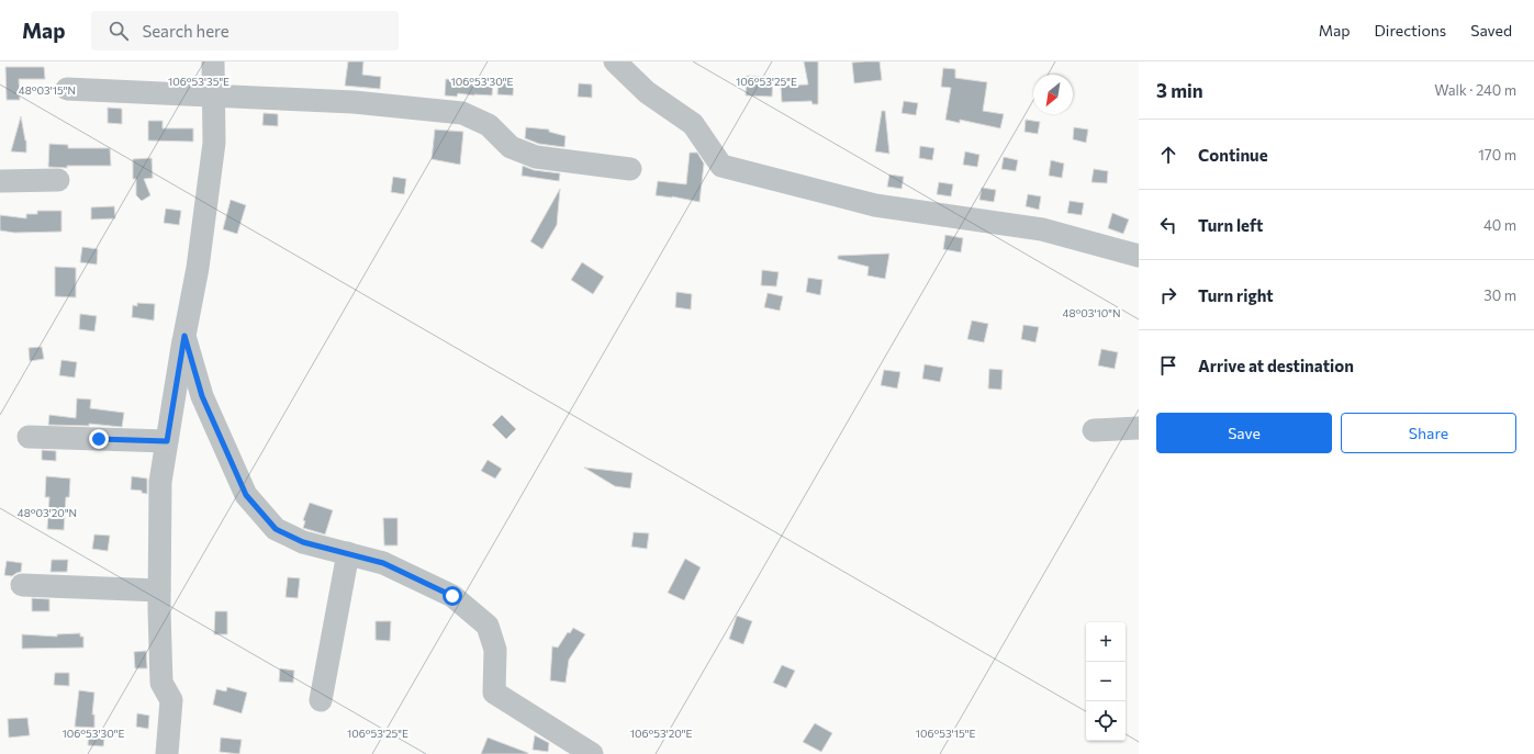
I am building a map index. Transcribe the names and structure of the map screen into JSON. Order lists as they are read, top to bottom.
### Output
{
  "north": "bottom left",
  "page": {
    "header": "Map",
    "search": "Search here",
    "nav": ["Map", "Directions", "Saved"],
    "heading": ["3 min", "Walk · 240 m"],
    "list": [
      ["Continue", "170 m"],
      ["Turn left", "40 m"],
      ["Turn right", "30 m"],
      "Arrive at destination"
    ],
    "buttons": ["Save", "Share"],
    "map_buttons": ["+", "−"]
  },
  "coordinates": [
    "106°53'35\"E",
    "106°53'30\"E",
    "106°53'25\"E",
    "48°03'15\"N",
    "48°03'10\"N",
    "48°03'20\"N",
    "106°53'20\"E",
    "106°53'15\"E"
  ]
}
